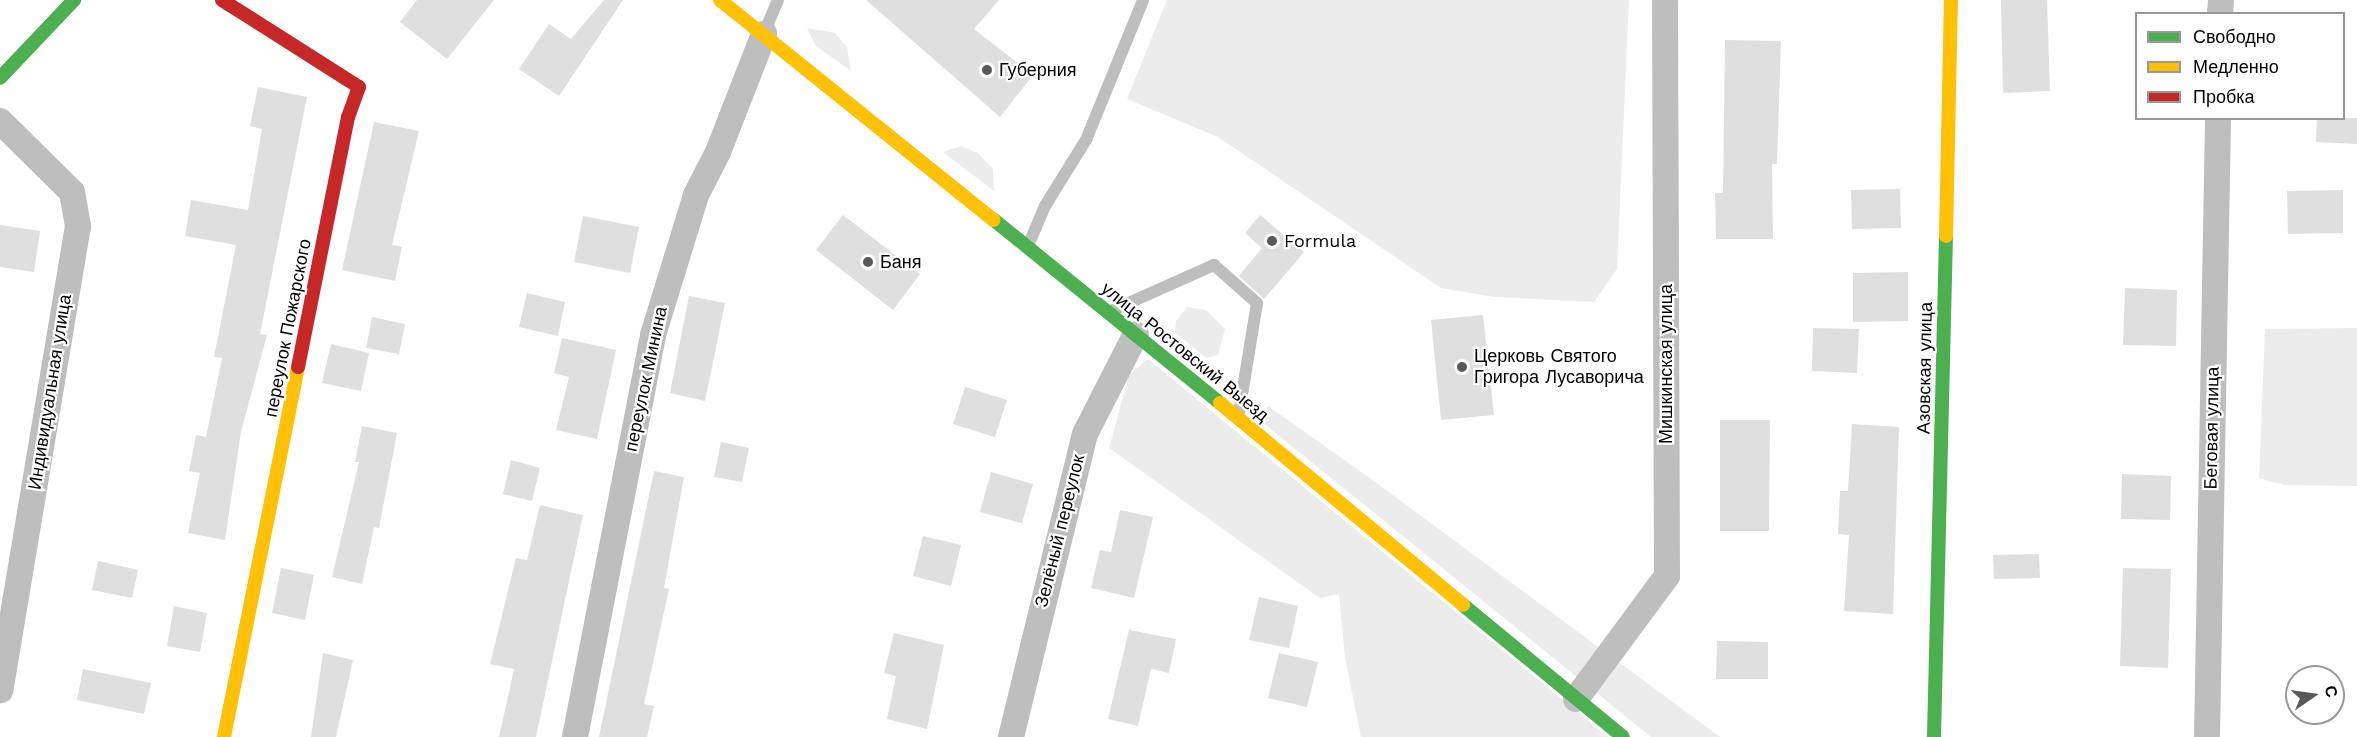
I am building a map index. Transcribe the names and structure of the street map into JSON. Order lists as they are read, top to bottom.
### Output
{
  "streets": {
    "street": [
      "переулок Пожарского",
      "улица Ростовский Выезд",
      "Мишкинская улица",
      "Азовская улица",
      "переулок Минина",
      "Индивидуальная улица",
      "Беговая улица",
      "Зелёный переулок"
    ]
  },
  "crossings": [
    ["улица Ростовский Выезд", "Мишкинская улица"],
    ["улица Ростовский Выезд", "переулок Минина"],
    ["улица Ростовский Выезд", "Зелёный переулок"]
  ],
  "places": [
    "Губерния",
    "Formula",
    "Баня",
    "Церковь Святого Григора Лусаворича"
  ],
  "legend": ["Свободно", "Медленно", "Пробка"],
  "north": "right"
}
